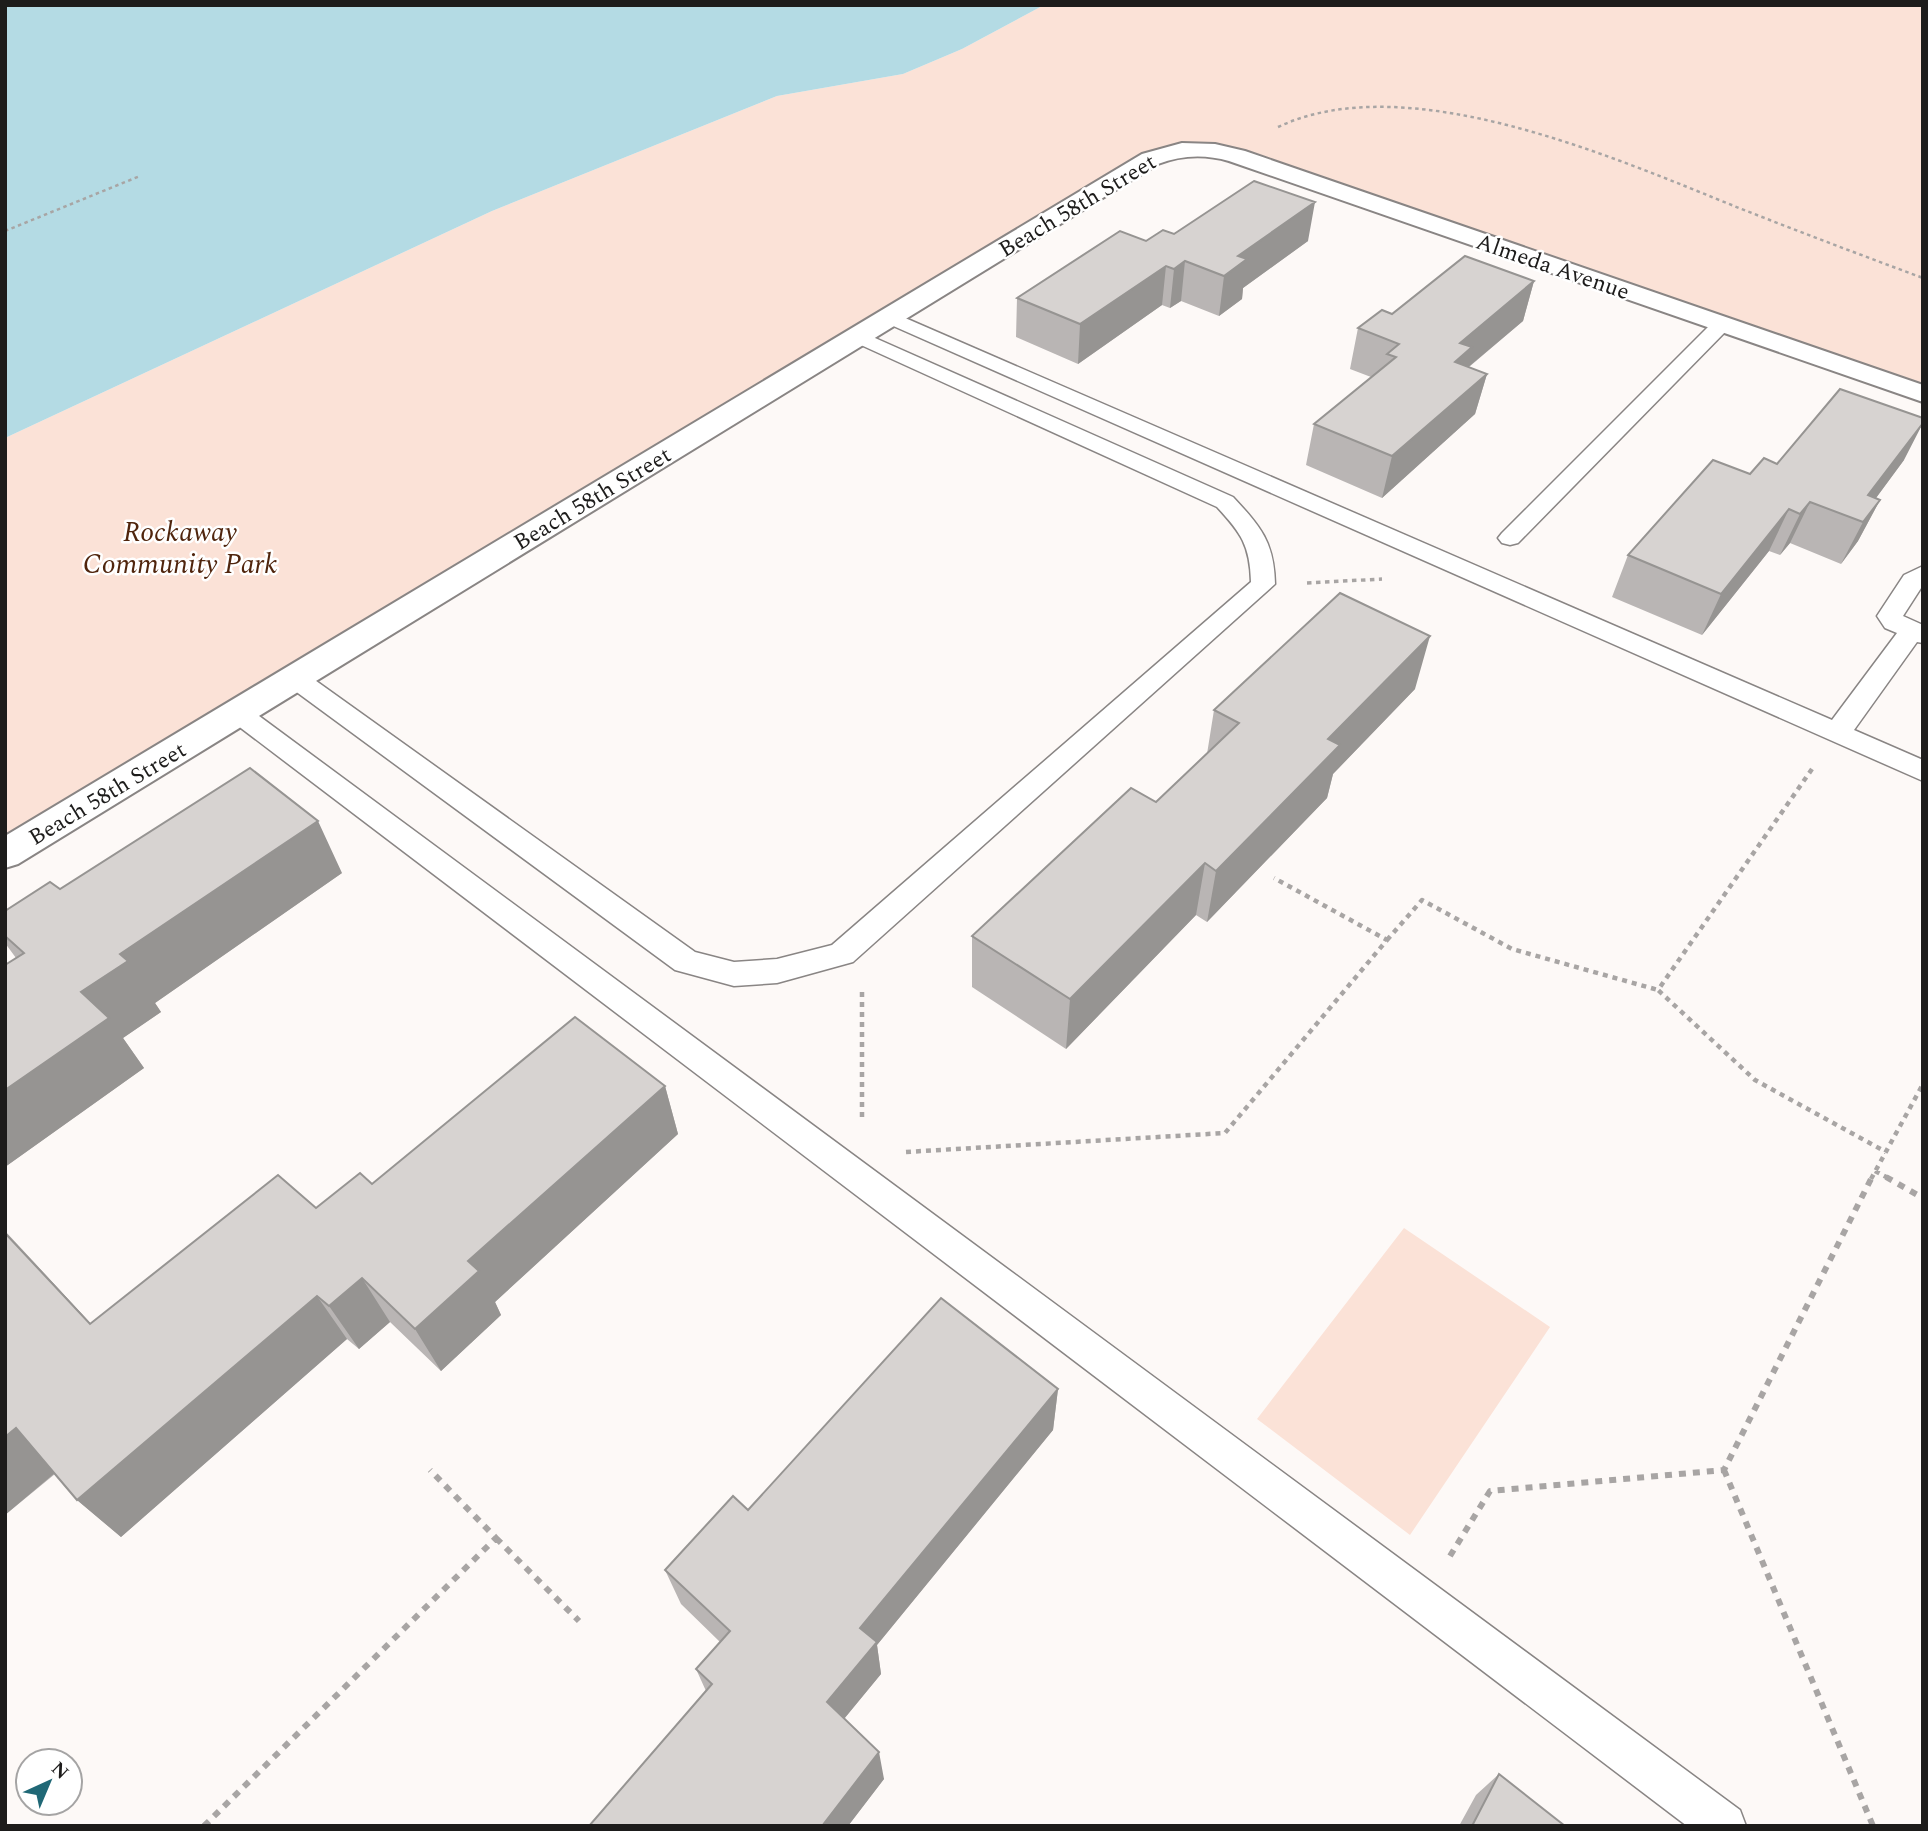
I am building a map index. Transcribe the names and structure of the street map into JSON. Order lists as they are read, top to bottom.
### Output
{
  "streets": {
    "street": ["Beach 58th Street", "Almeda Avenue"]
  },
  "crossings": [
    ["Beach 58th Street", "Almeda Avenue"]
  ],
  "parks": ["Rockaway Community Park"],
  "north": "top right"
}
